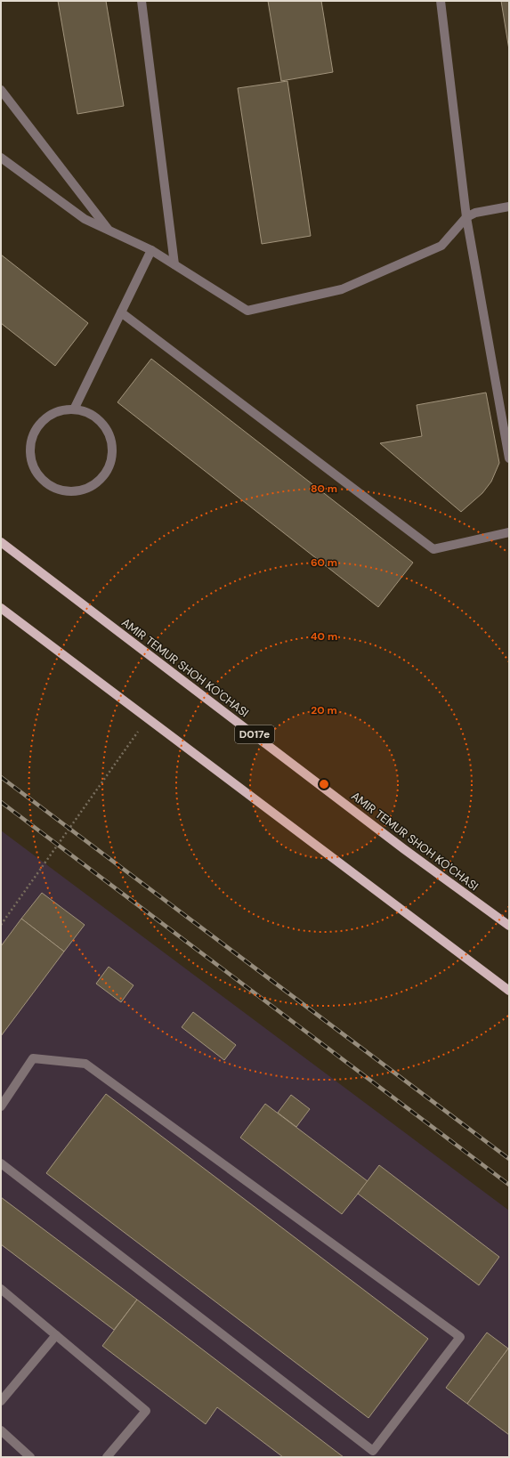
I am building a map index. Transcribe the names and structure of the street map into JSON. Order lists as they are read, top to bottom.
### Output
{
  "streets": {
    "main road": ["AMIR TEMUR SHOH KO'CHASI", "D017e"]
  },
  "rings": [
    "80 m",
    "60 m",
    "40 m",
    "20 m"
  ]
}
